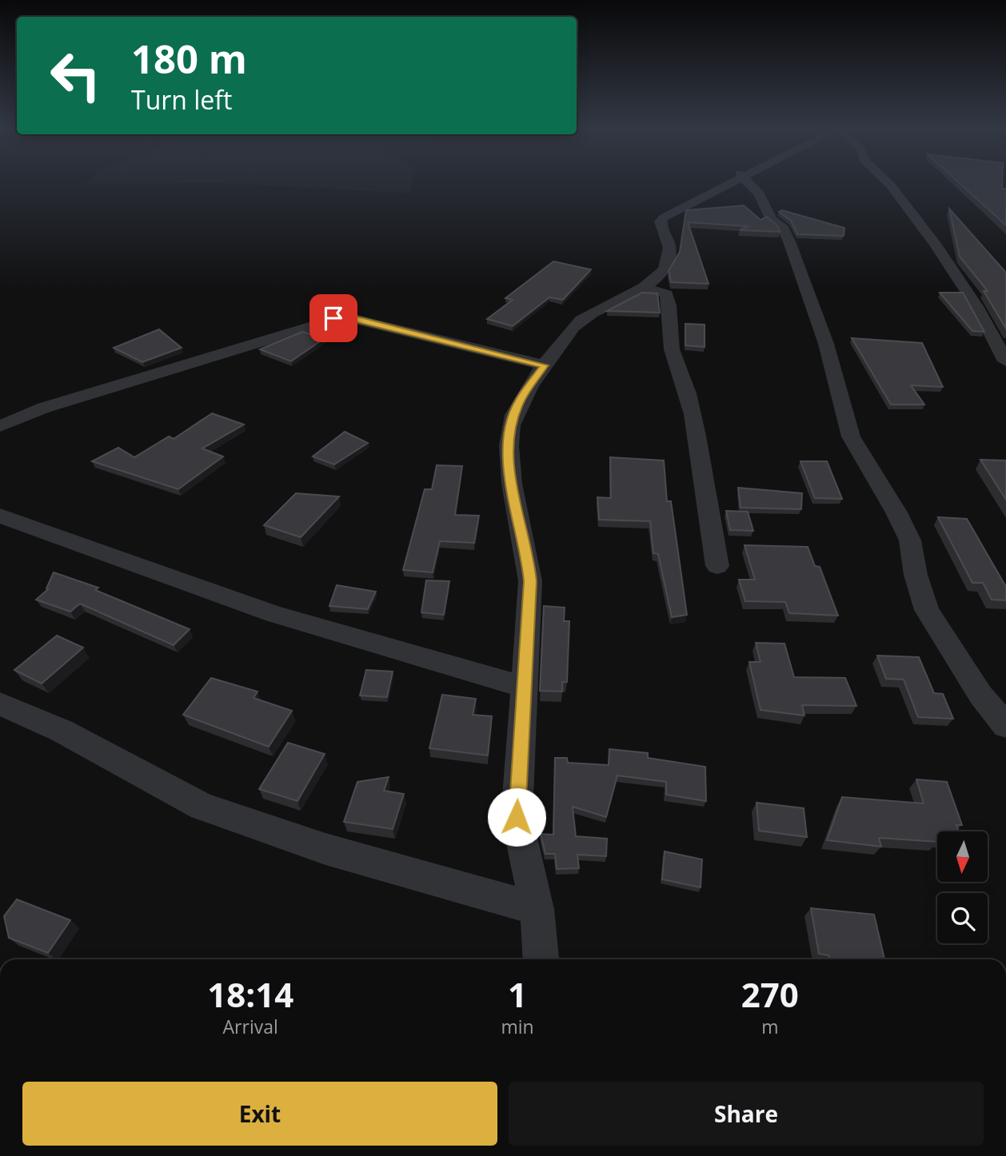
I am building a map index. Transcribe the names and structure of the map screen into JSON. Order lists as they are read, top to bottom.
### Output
{
  "north": "bottom",
  "page": {
    "turn": ["180 m", "Turn left"],
    "eta": [
      "18:14",
      "Arrival",
      "1",
      "min",
      "270",
      "m"
    ],
    "buttons": ["Exit", "Share"]
  }
}
